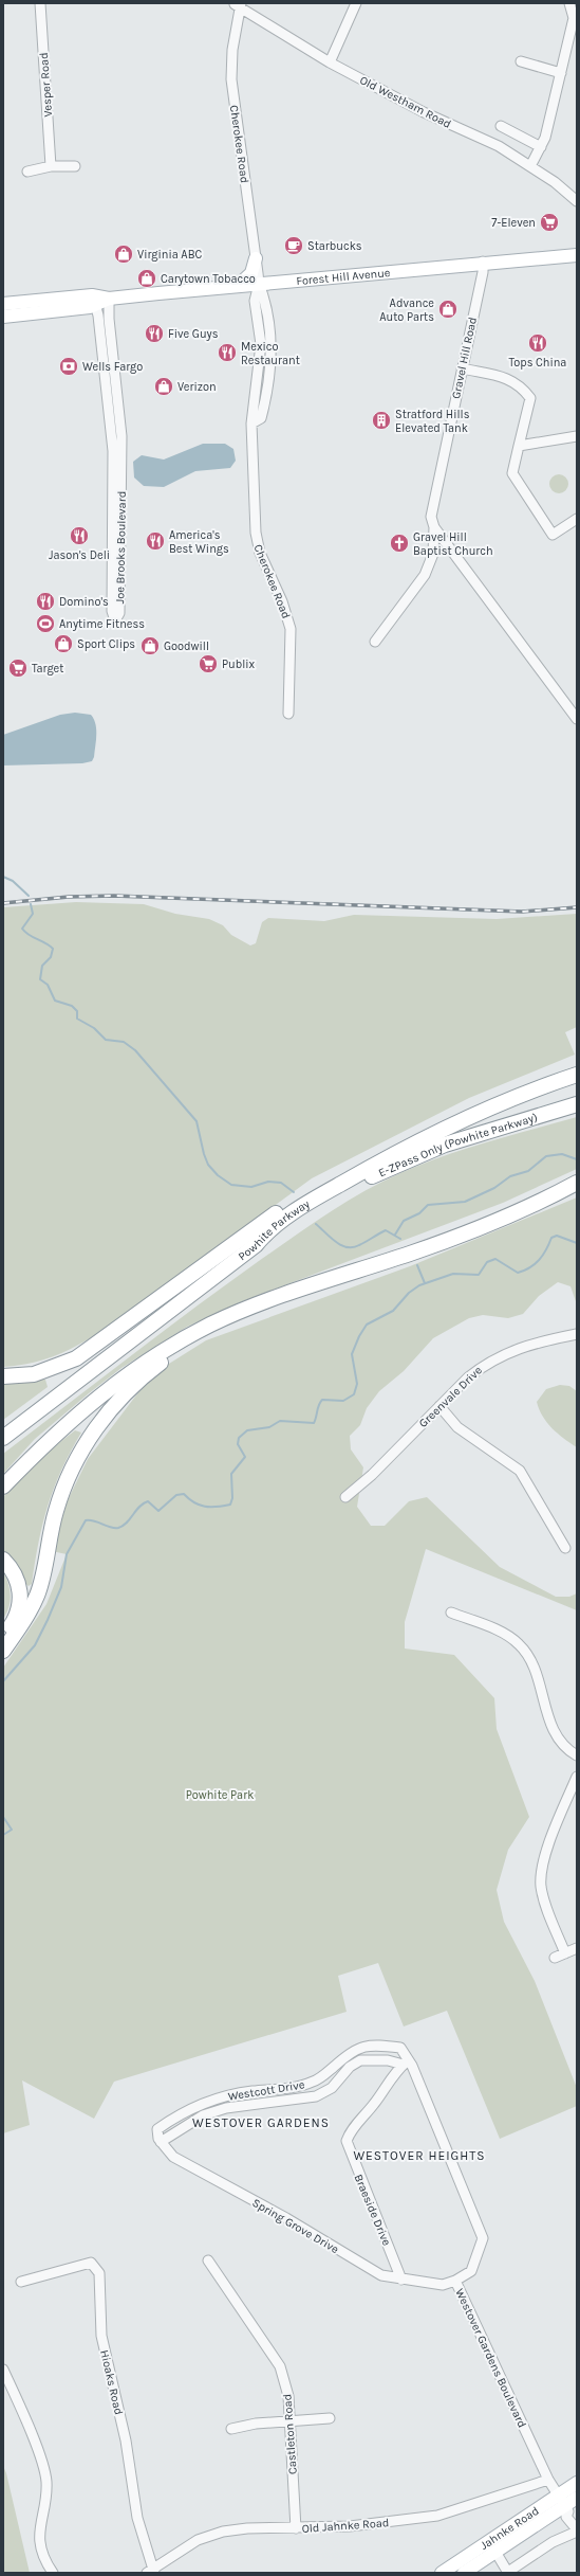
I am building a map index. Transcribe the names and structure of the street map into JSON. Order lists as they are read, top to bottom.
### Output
{
  "streets": {
    "highway": ["E-ZPass Only (Powhite Parkway)", "Powhite Parkway"],
    "main road": ["Forest Hill Avenue", "Jahnke Road"],
    "street": [
      "Vesper Road",
      "Old Westham Road",
      "Cherokee Road",
      "Gravel Hill Road",
      "Joe Brooks Boulevard",
      "Greenvale Drive",
      "Westcott Drive",
      "Braeside Drive",
      "Spring Grove Drive",
      "Westover Gardens Boulevard",
      "Hioaks Road",
      "Castleton Road",
      "Old Jahnke Road"
    ]
  },
  "crossings": [
    ["Old Westham Road", "Cherokee Road"],
    ["Cherokee Road", "Forest Hill Avenue"],
    ["Forest Hill Avenue", "Gravel Hill Road"],
    ["Forest Hill Avenue", "Joe Brooks Boulevard"],
    ["E-ZPass Only (Powhite Parkway)", "Powhite Parkway"],
    ["Westcott Drive", "Braeside Drive"],
    ["Westcott Drive", "Spring Grove Drive"],
    ["Westcott Drive", "Westover Gardens Boulevard"],
    ["Braeside Drive", "Spring Grove Drive"],
    ["Braeside Drive", "Westover Gardens Boulevard"],
    ["Spring Grove Drive", "Westover Gardens Boulevard"],
    ["Westover Gardens Boulevard", "Old Jahnke Road"],
    ["Westover Gardens Boulevard", "Jahnke Road"],
    ["Hioaks Road", "Old Jahnke Road"],
    ["Castleton Road", "Old Jahnke Road"]
  ],
  "districts": ["WESTOVER GARDENS", "WESTOVER HEIGHTS"],
  "parks": ["Powhite Park"],
  "places": {
    "supermarket": ["7-Eleven", "Publix", "Target"],
    "cafe": ["Starbucks"],
    "shop": [
      "Virginia ABC",
      "Carytown Tobacco",
      "Advance Auto Parts",
      "Verizon",
      "Sport Clips",
      "Goodwill"
    ],
    "restaurant": [
      "Five Guys",
      "Tops China",
      "Mexico Restaurant",
      "Jason's Deli",
      "America's Best Wings",
      "Domino's"
    ],
    "bank": ["Wells Fargo"],
    "building": ["Stratford Hills Elevated Tank"],
    "church": ["Gravel Hill Baptist Church"],
    "sports": ["Anytime Fitness"]
  }
}
